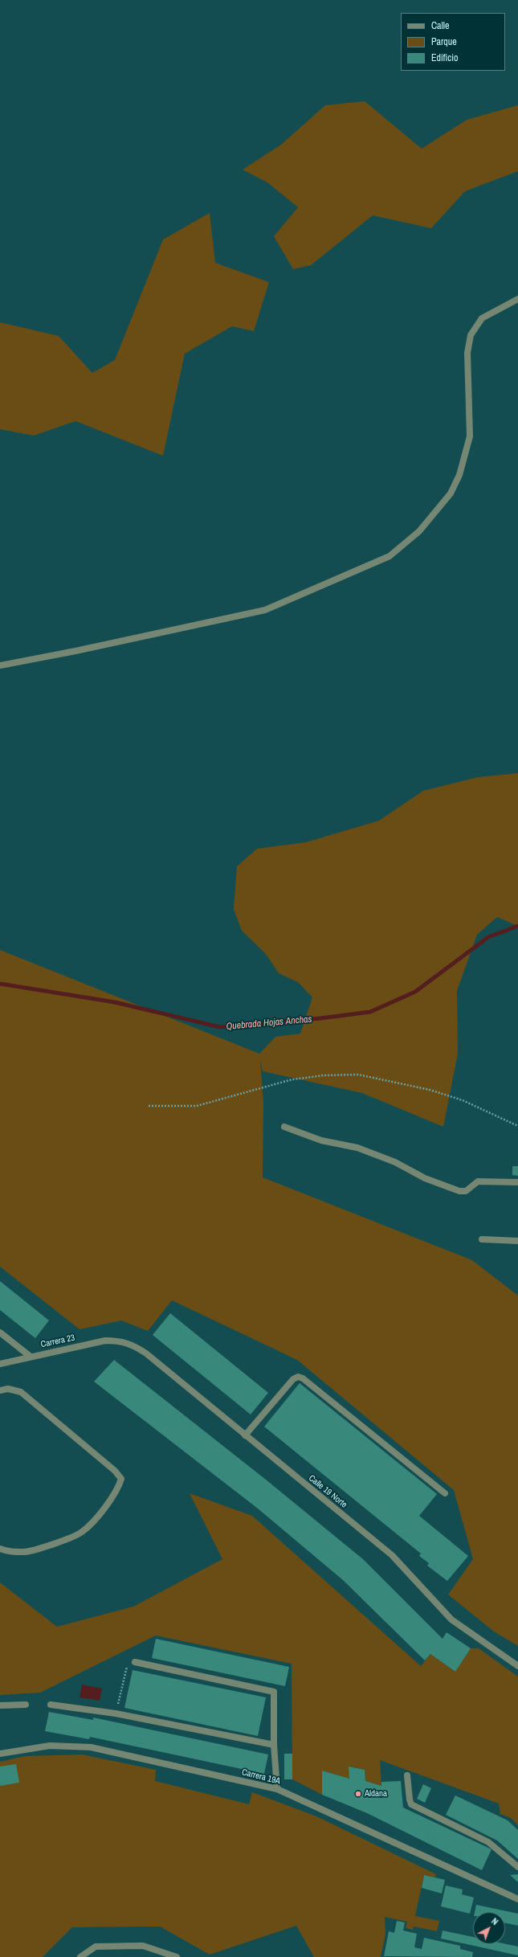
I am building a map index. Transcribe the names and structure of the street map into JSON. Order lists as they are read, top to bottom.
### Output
{
  "streets": {
    "street": ["Carrera 23", "Calle 19 Norte", "Carrera 19A"]
  },
  "crossings": [
    ["Carrera 23", "Calle 19 Norte"]
  ],
  "water": ["Quebrada Hojas Anchas"],
  "places": ["Aldana"],
  "legend": ["Calle", "Parque", "Edificio"],
  "north": "top right"
}
